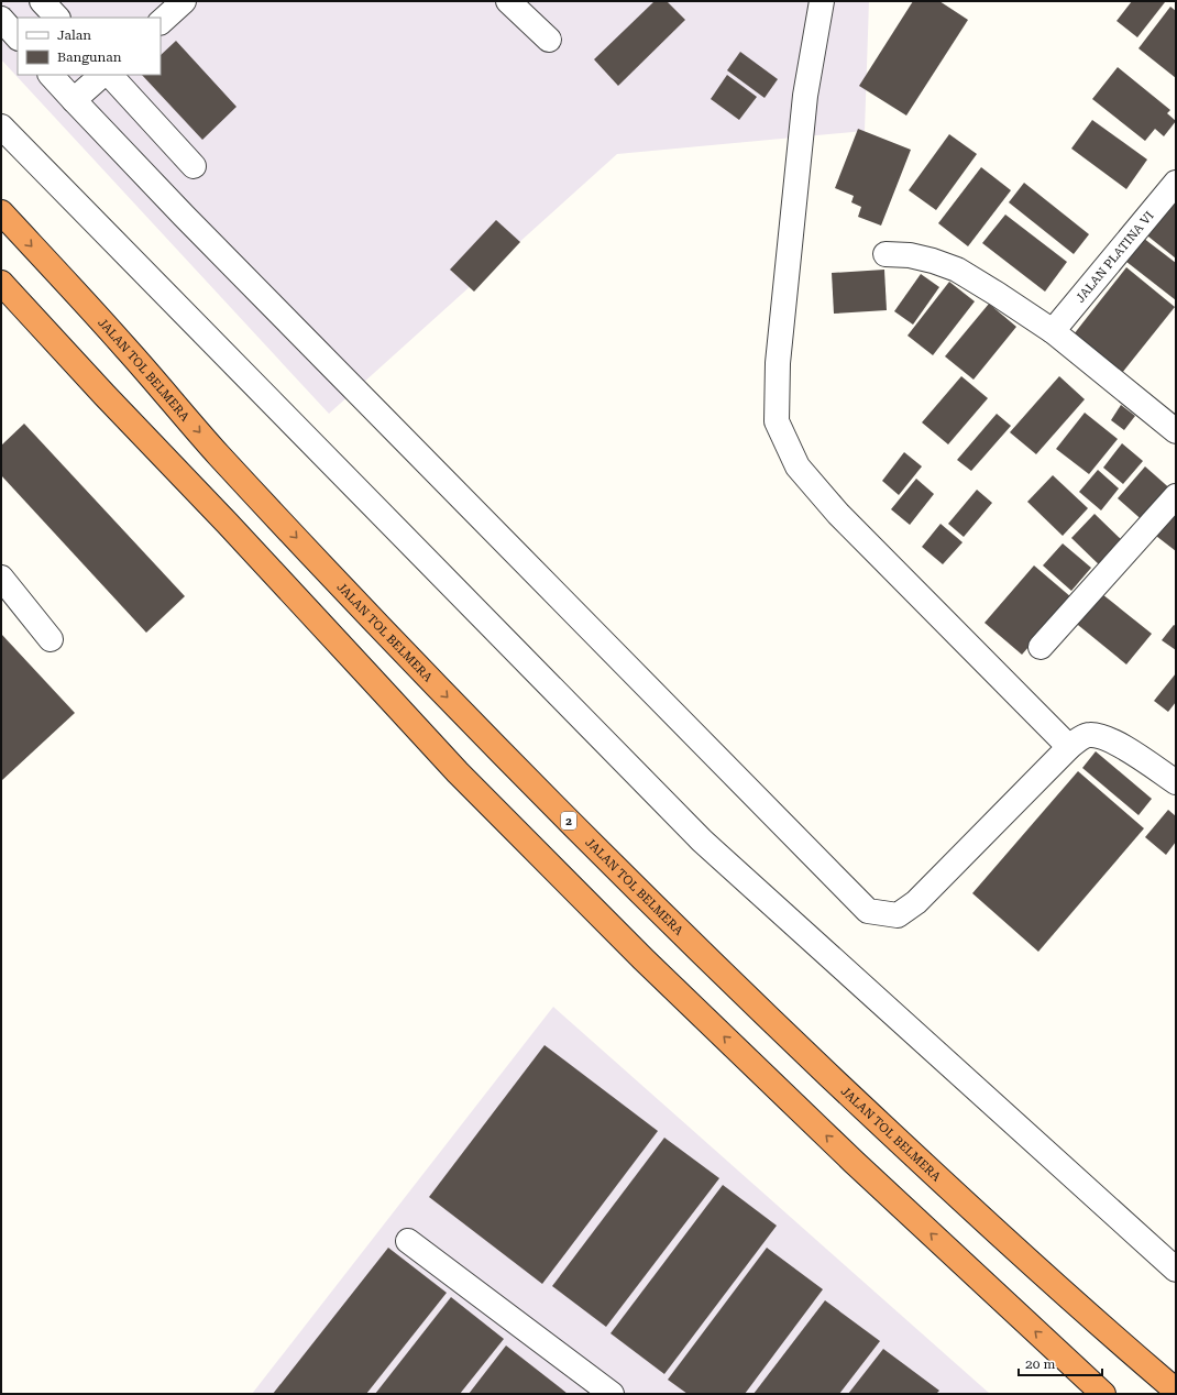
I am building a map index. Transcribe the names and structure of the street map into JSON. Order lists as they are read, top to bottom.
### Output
{
  "streets": {
    "highway": ["JALAN TOL BELMERA", "2"],
    "street": ["JALAN PLATINA VI"]
  },
  "legend": ["Jalan", "Bangunan"],
  "scale_bar": "20 m"
}
